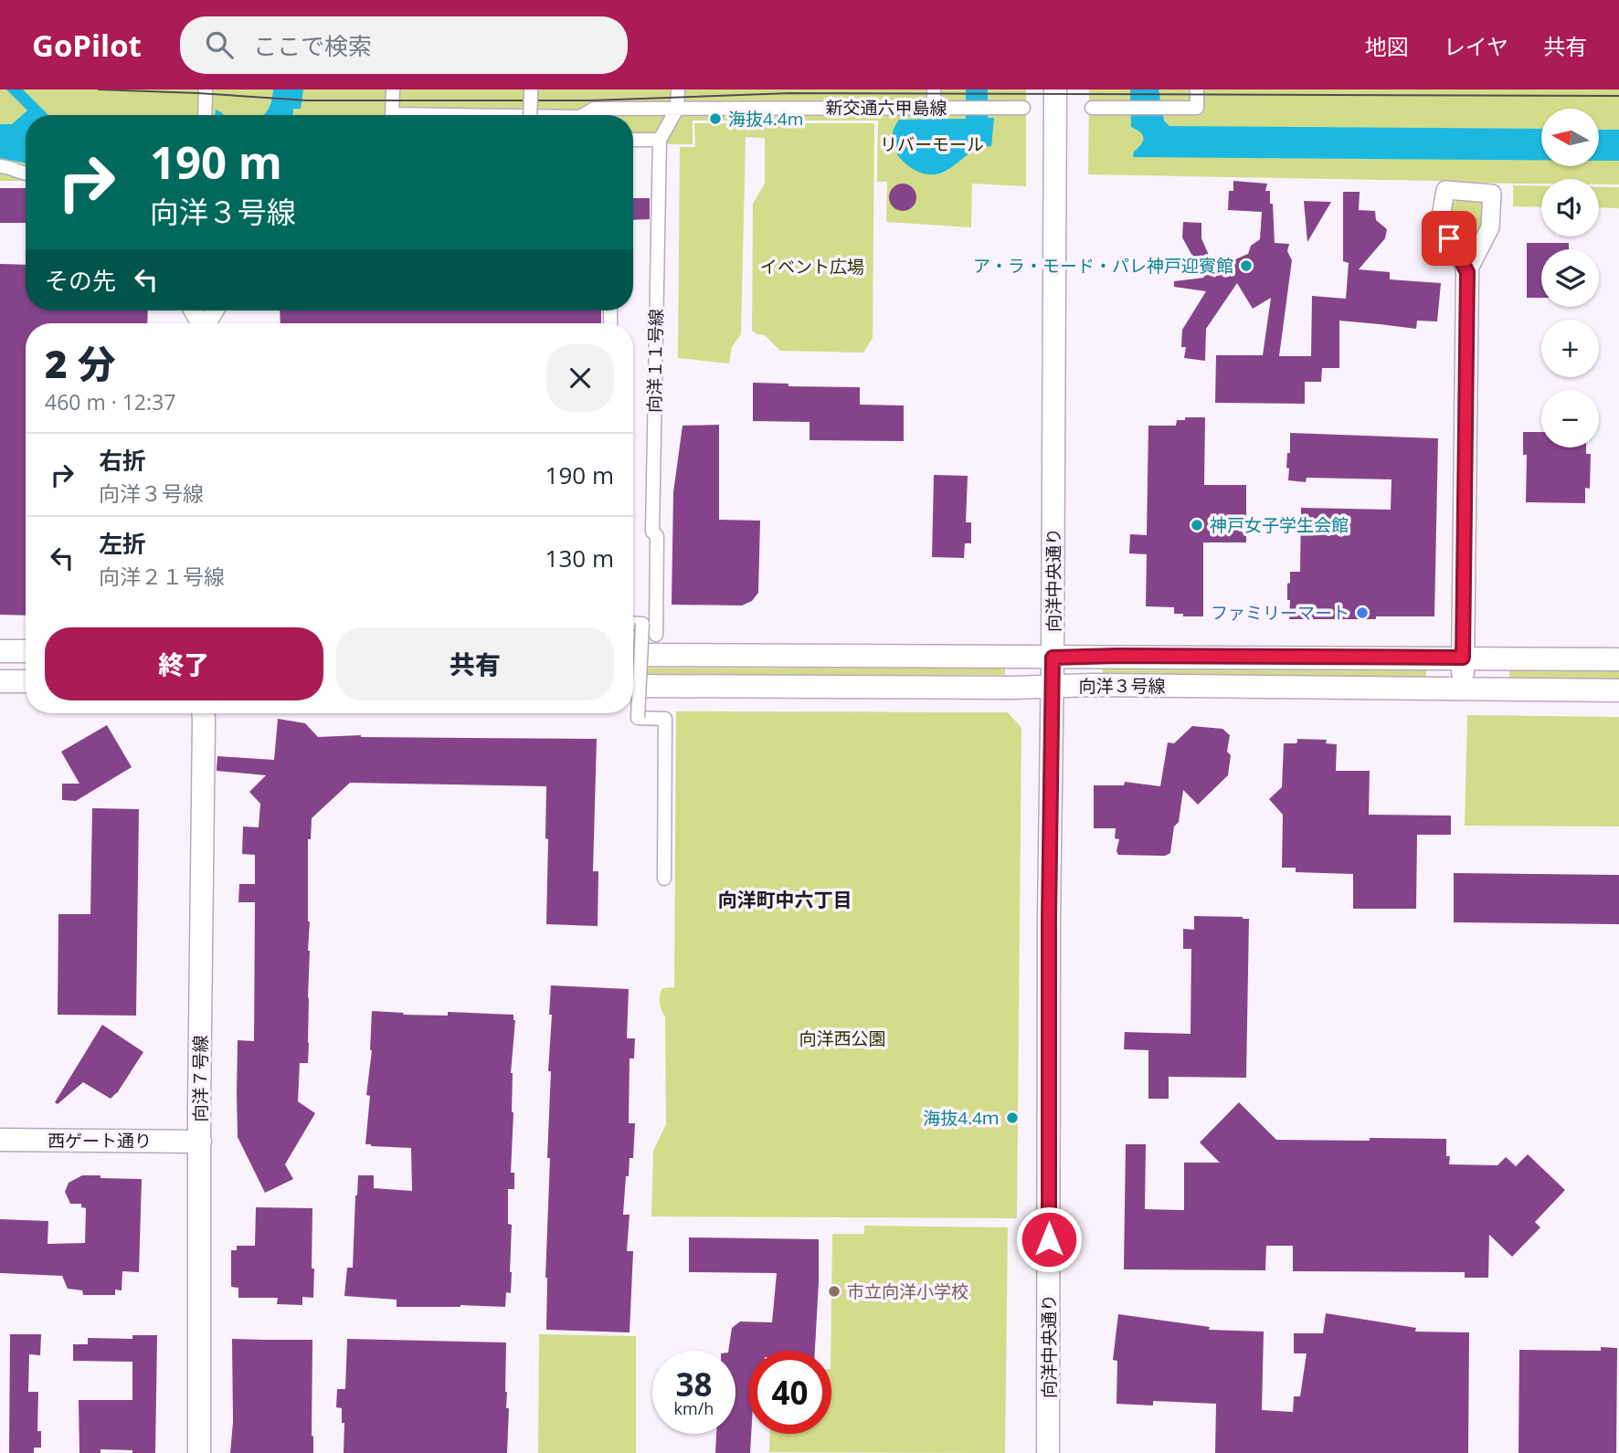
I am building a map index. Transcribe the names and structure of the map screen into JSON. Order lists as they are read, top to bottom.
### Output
{
  "streets": {
    "street": [
      "新交通六甲島線",
      "向洋１１号線",
      "向洋中央通り",
      "向洋３号線",
      "向洋７号線",
      "西ゲート通り"
    ]
  },
  "crossings": [
    ["新交通六甲島線", "向洋１１号線"],
    ["向洋中央通り", "向洋３号線"],
    ["向洋７号線", "西ゲート通り"]
  ],
  "districts": ["向洋町中六丁目"],
  "parks": ["リバーモール", "イベント広場", "向洋西公園"],
  "places": [
    "海抜4.4m",
    "ア・ラ・モード・パレ神戸迎賓館",
    "神戸女子学生会館",
    "ファミリーマート",
    "海抜4.4ｍ",
    "市立向洋小学校"
  ],
  "north": "left",
  "page": {
    "header": "GoPilot",
    "search": "ここで検索",
    "nav": ["地図", "レイヤ", "共有"],
    "map_buttons": ["+", "−"],
    "turn": ["190 m", "向洋３号線"],
    "then": "その先",
    "heading": ["2 分", "460 m · 12:37"],
    "list": [
      {
        "name": "右折",
        "note": "向洋３号線",
        "value": "190 m"
      },
      {
        "name": "左折",
        "note": "向洋２１号線",
        "value": "130 m"
      }
    ],
    "buttons": ["終了", "共有"],
    "speed": "38 km/h",
    "limit": "40"
  }
}
